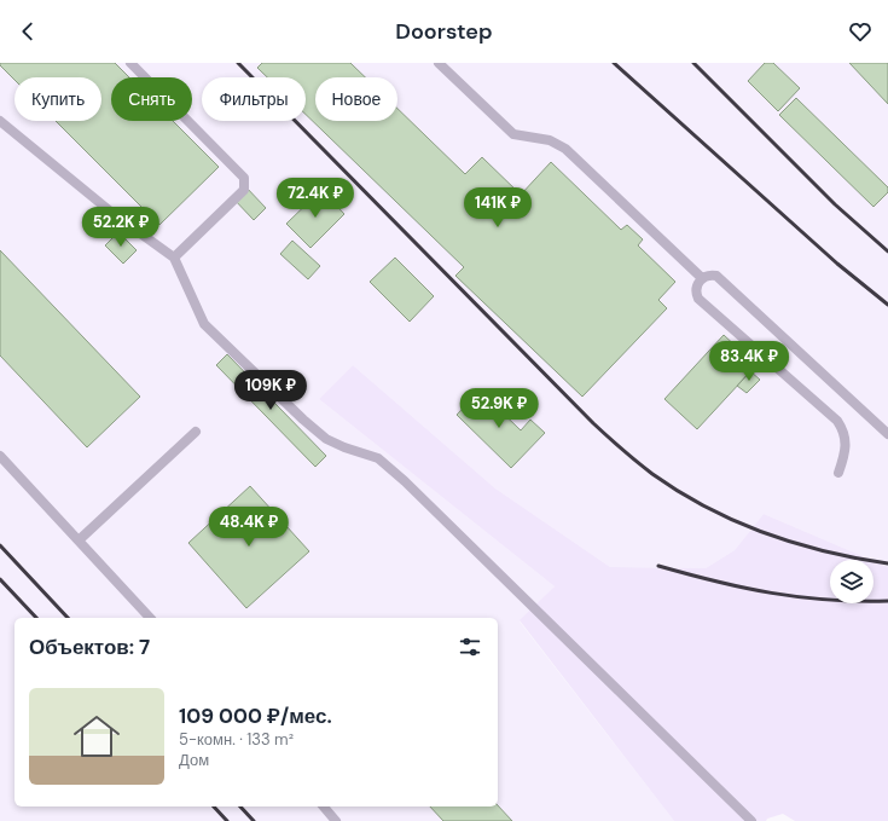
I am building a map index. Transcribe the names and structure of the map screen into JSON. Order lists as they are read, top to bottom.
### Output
{
  "page": {
    "header": "Doorstep",
    "chip": [
      "Купить",
      "Снять",
      "Фильтры",
      "Новое"
    ],
    "price": [
      "72.4K ₽",
      "141K ₽",
      "52.2K ₽",
      "83.4K ₽",
      "109K ₽",
      "52.9K ₽",
      "48.4K ₽"
    ],
    "heading": "Объектов: 7",
    "list": [
      {
        "name": "109 000 ₽/мес.",
        "note": "5-комн. · 133 m² · Дом"
      }
    ]
  }
}
